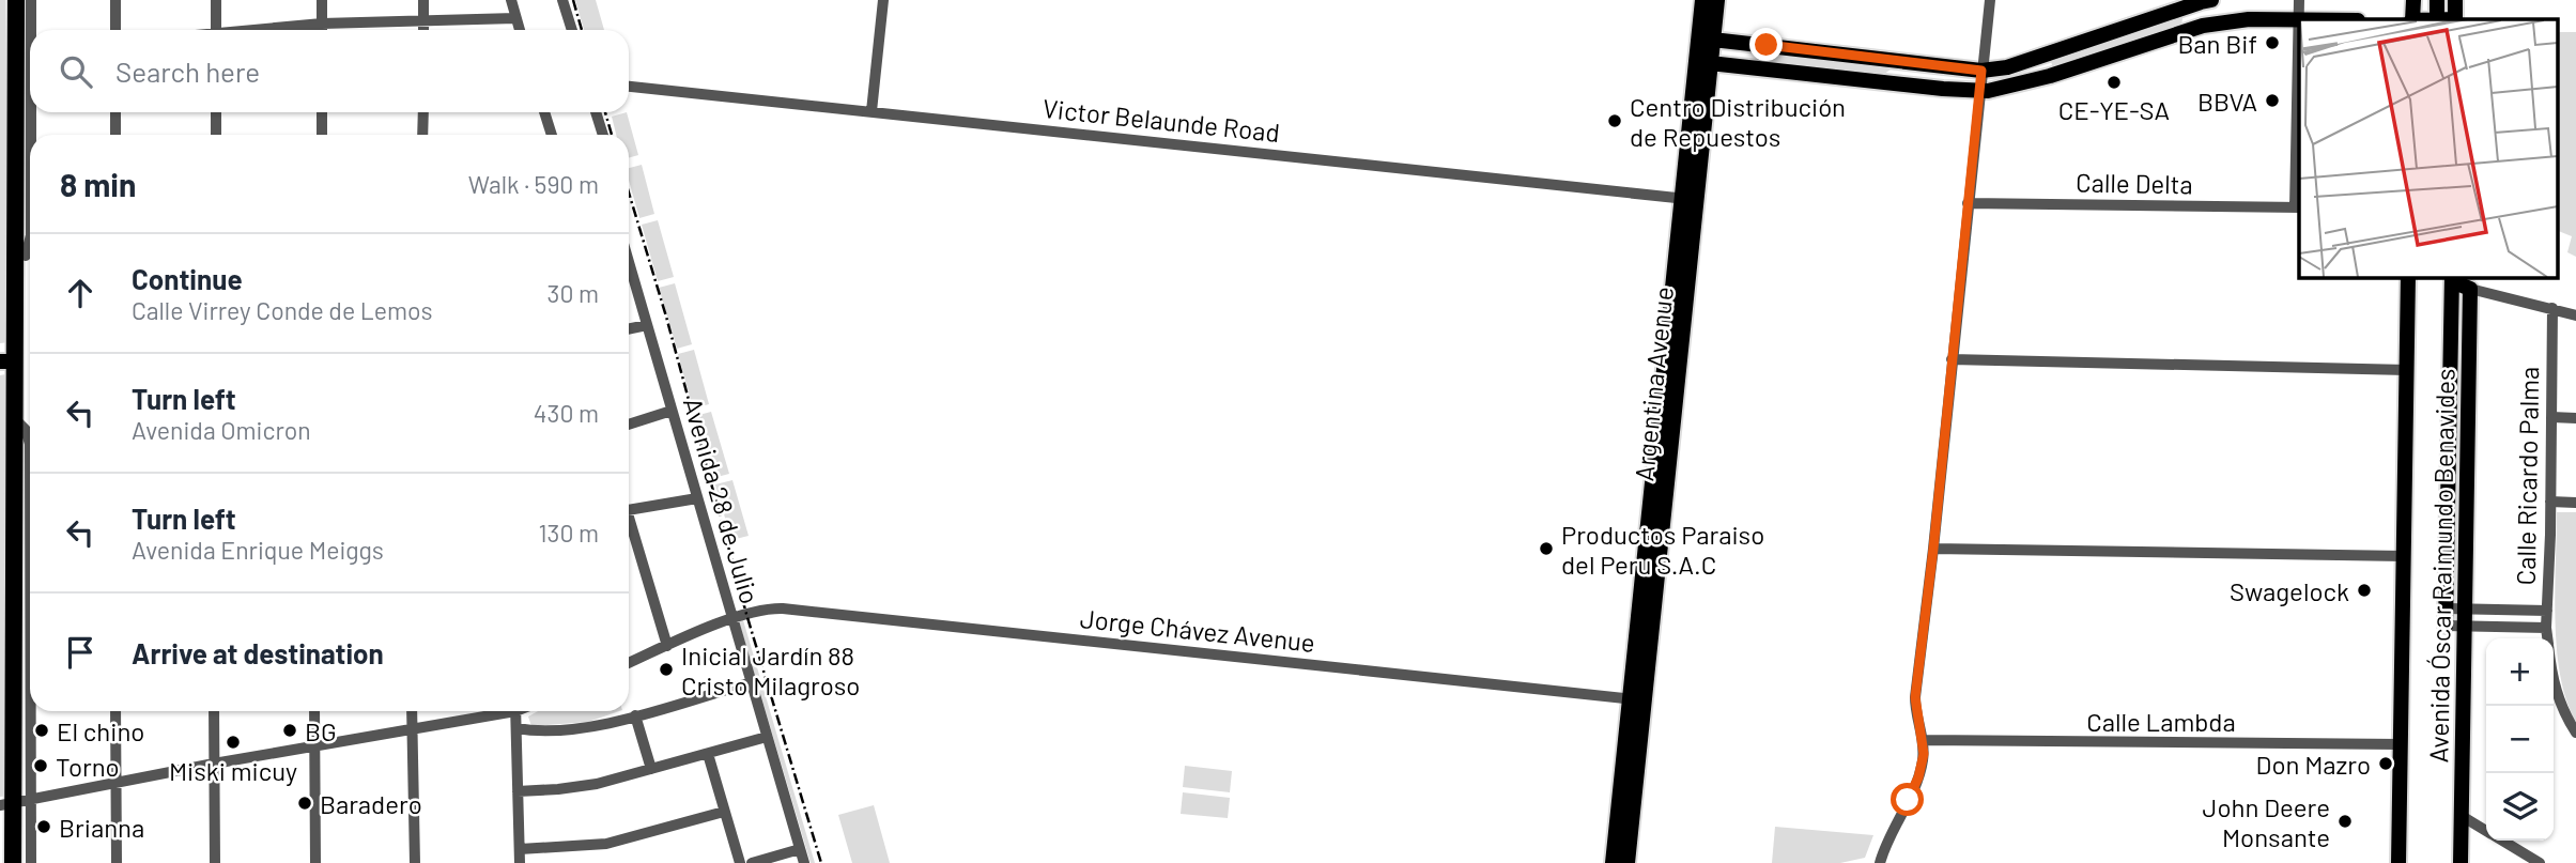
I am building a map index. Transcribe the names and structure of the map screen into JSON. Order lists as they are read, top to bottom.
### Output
{
  "streets": {
    "main road": ["Argentina Avenue", "Avenida Óscar Raimundo Benavides"],
    "street": [
      "Victor Belaunde Road",
      "Calle Delta",
      "Calle Ricardo Palma",
      "Avenida 28 de Julio",
      "Jorge Chávez Avenue",
      "Calle Lambda"
    ]
  },
  "crossings": [
    ["Victor Belaunde Road", "Argentina Avenue"],
    ["Argentina Avenue", "Jorge Chávez Avenue"],
    ["Avenida 28 de Julio", "Jorge Chávez Avenue"],
    ["Avenida Óscar Raimundo Benavides", "Calle Lambda"]
  ],
  "places": [
    "Ban Bif",
    "CE-YE-SA",
    "BBVA",
    "Centro Distribución de Repuestos",
    "Productos Paraiso del Peru S.A.C",
    "Swagelock",
    "Inicial Jardín 88 Cristo Milagroso",
    "El chino",
    "BG",
    "Miski micuy",
    "Don Mazro",
    "Torno",
    "Baradero",
    "John Deere Monsante",
    "Brianna"
  ],
  "page": {
    "search": "Search here",
    "heading": ["8 min", "Walk · 590 m"],
    "list": [
      ["Continue", "Calle Virrey Conde de Lemos", "30 m"],
      ["Turn left", "Avenida Omicron", "430 m"],
      ["Turn left", "Avenida Enrique Meiggs", "130 m"],
      "Arrive at destination"
    ],
    "map_buttons": ["+", "−"]
  }
}
